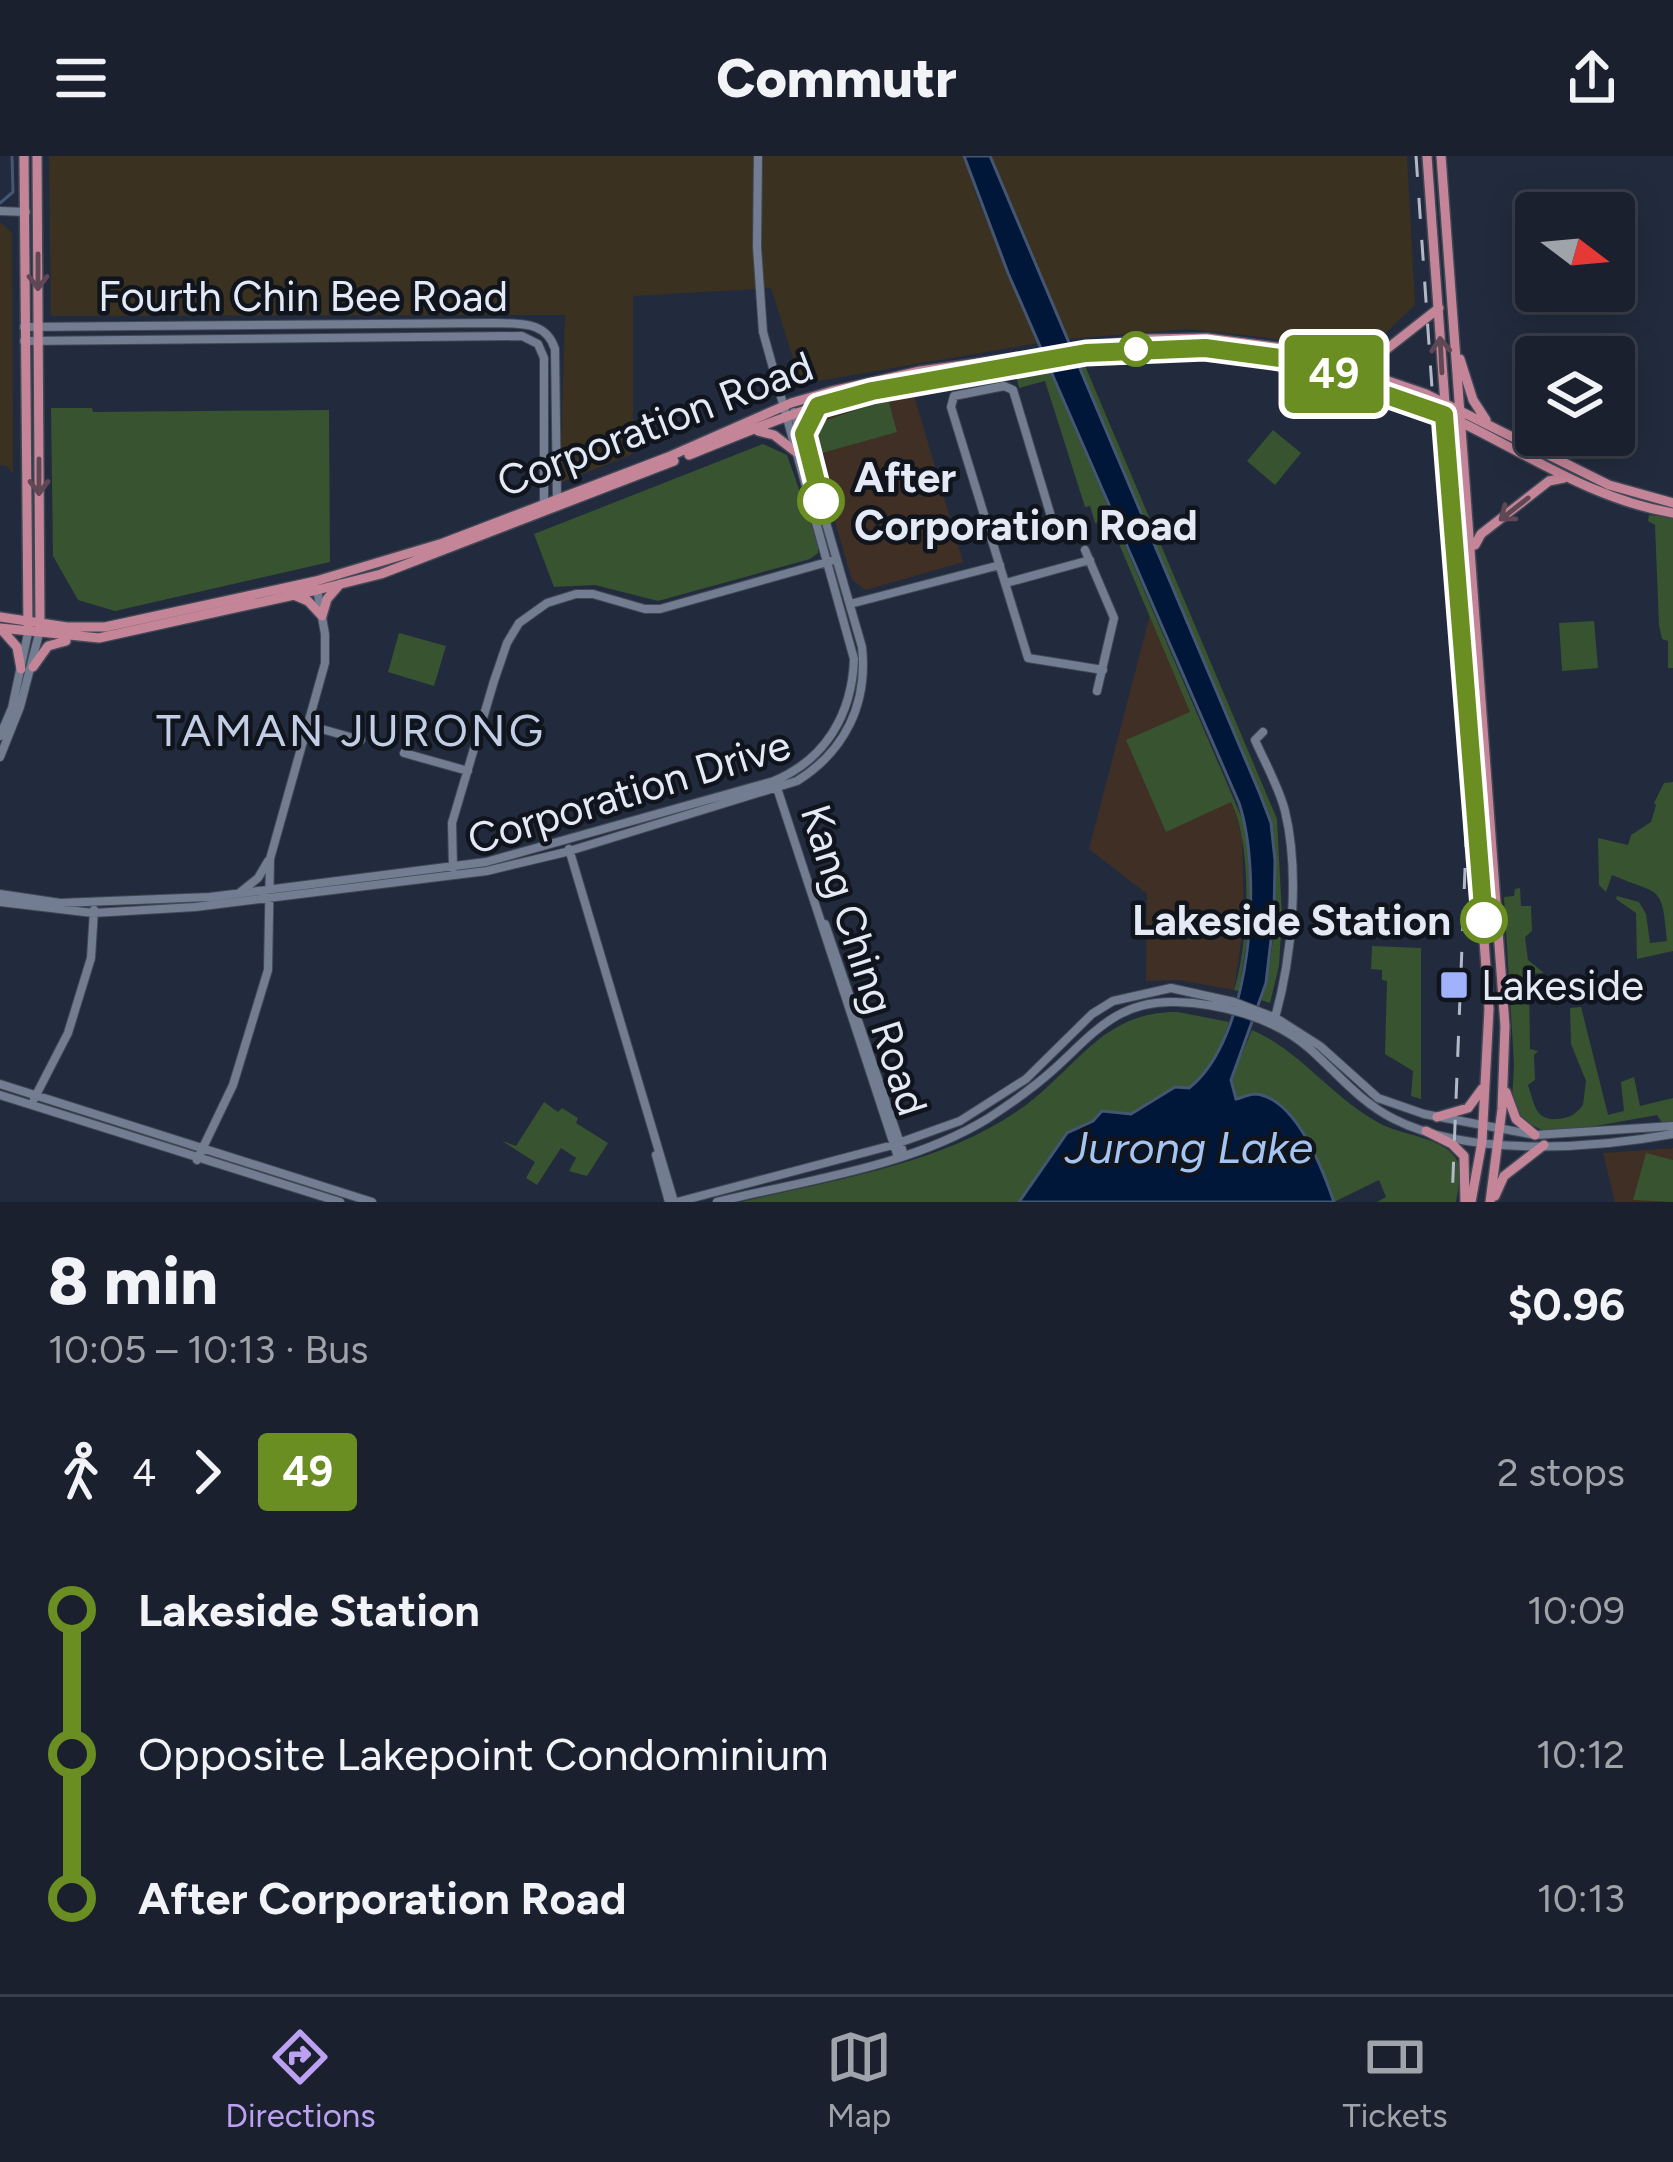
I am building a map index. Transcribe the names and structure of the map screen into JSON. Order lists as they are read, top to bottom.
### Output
{
  "streets": {
    "main road": ["Corporation Road"],
    "street": ["Fourth Chin Bee Road", "Corporation Drive", "Kang Ching Road"]
  },
  "crossings": [
    ["Fourth Chin Bee Road", "Corporation Road"],
    ["Corporation Road", "Corporation Drive"],
    ["Corporation Drive", "Kang Ching Road"]
  ],
  "districts": ["TAMAN JURONG"],
  "water": ["Jurong Lake"],
  "places": {
    "other": ["After Corporation Road", "Lakeside Station"],
    "transit": ["Lakeside"]
  },
  "lines": ["bus line 49"],
  "north": "right",
  "page": {
    "header": "Commutr",
    "on_map": "49",
    "heading": ["8 min", "10:05 – 10:13 · Bus", "$0.96"],
    "legs": ["4", "49", "2 stops"],
    "list": [
      {
        "name": "Lakeside Station",
        "value": "10:09"
      },
      {
        "name": "Opposite Lakepoint Condominium",
        "value": "10:12"
      },
      {
        "name": "After Corporation Road",
        "value": "10:13"
      }
    ],
    "tabs": ["Directions", "Map", "Tickets"]
  }
}
